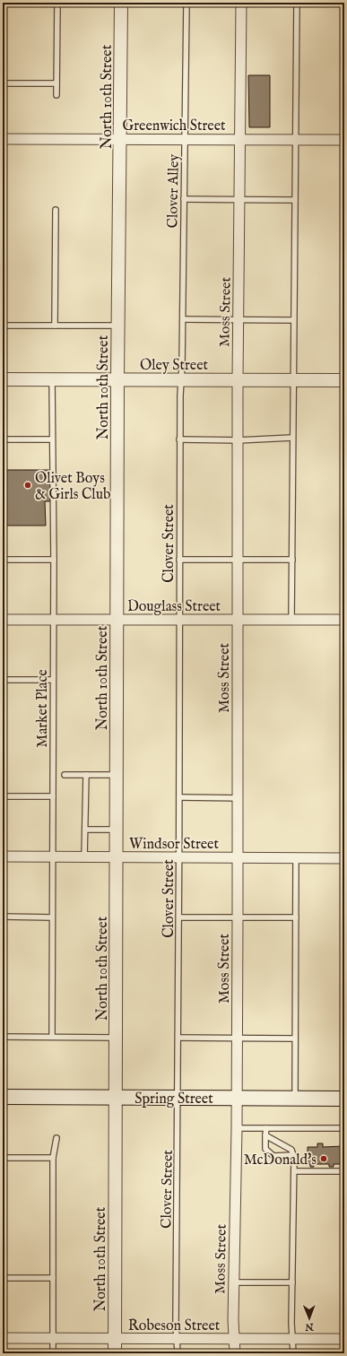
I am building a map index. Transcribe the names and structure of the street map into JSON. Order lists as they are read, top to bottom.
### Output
{
  "streets": {
    "main road": ["Spring Street"],
    "street": [
      "North 10th Street",
      "Greenwich Street",
      "Moss Street",
      "Oley Street",
      "Douglass Street",
      "Windsor Street",
      "Robeson Street"
    ],
    "lane": ["Clover Alley", "Clover Street", "Market Place"]
  },
  "crossings": [
    ["North 10th Street", "Greenwich Street"],
    ["North 10th Street", "Oley Street"],
    ["North 10th Street", "Douglass Street"],
    ["North 10th Street", "Windsor Street"],
    ["North 10th Street", "Spring Street"],
    ["North 10th Street", "Robeson Street"],
    ["Greenwich Street", "Clover Alley"],
    ["Greenwich Street", "Moss Street"],
    ["Clover Alley", "Oley Street"],
    ["Clover Alley", "Clover Street"],
    ["Moss Street", "Oley Street"],
    ["Moss Street", "Douglass Street"],
    ["Moss Street", "Windsor Street"],
    ["Moss Street", "Spring Street"],
    ["Moss Street", "Robeson Street"],
    ["Oley Street", "Clover Street"],
    ["Oley Street", "Market Place"],
    ["Clover Street", "Douglass Street"],
    ["Clover Street", "Windsor Street"],
    ["Clover Street", "Spring Street"],
    ["Clover Street", "Robeson Street"],
    ["Douglass Street", "Market Place"],
    ["Market Place", "Windsor Street"]
  ],
  "places": ["Olivet Boys & Girls Club", "McDonald's"],
  "north": "bottom"
}
